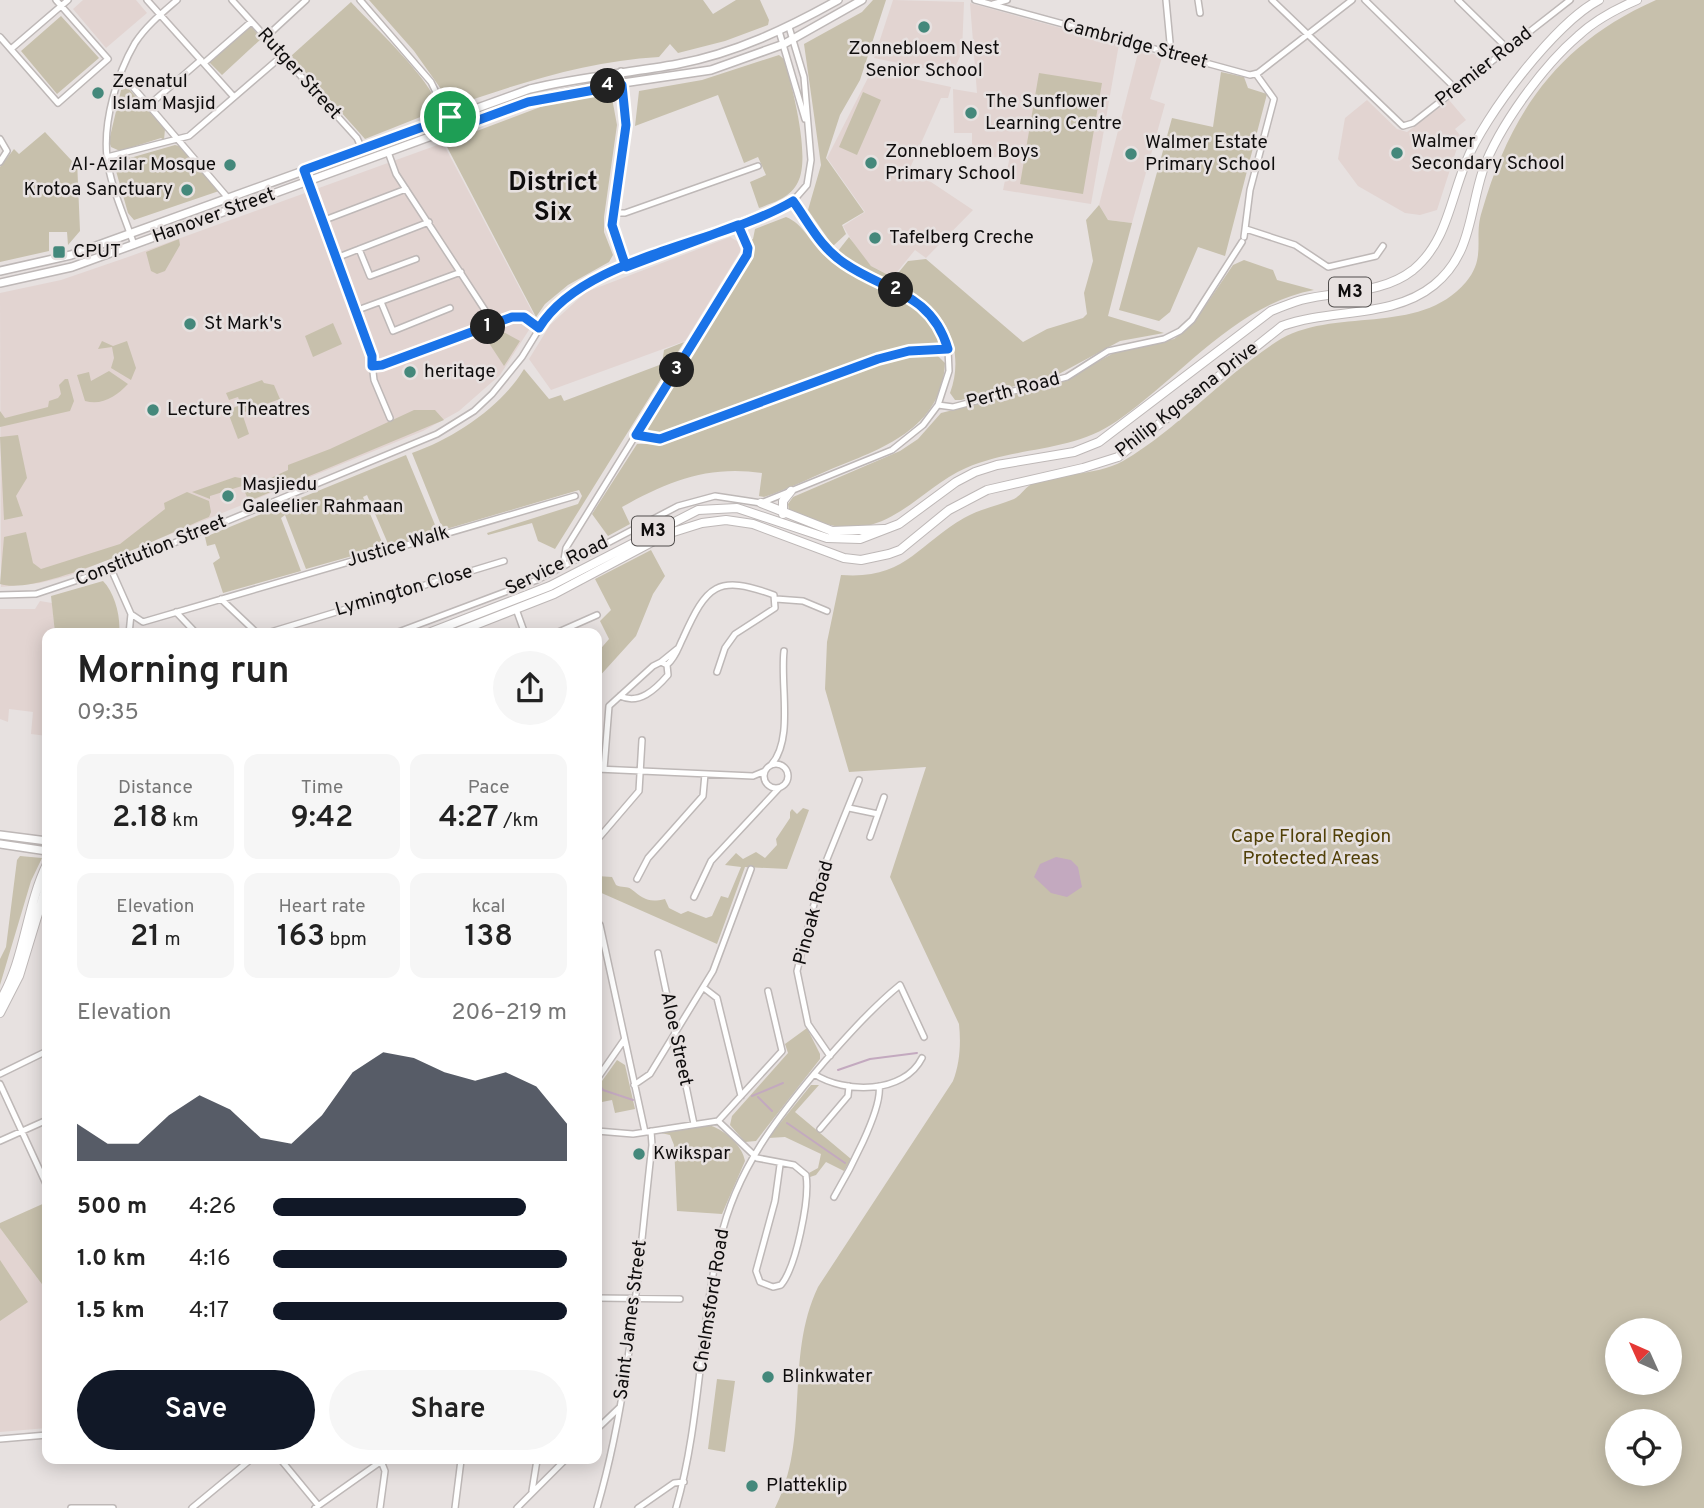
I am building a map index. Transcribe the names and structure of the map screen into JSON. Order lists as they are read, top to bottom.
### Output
{
  "streets": {
    "main road": ["M3", "Philip Kgosana Drive"],
    "street": [
      "Cambridge Street",
      "Premier Road",
      "Rutger Street",
      "Hanover Street",
      "Perth Road",
      "Justice Walk",
      "Constitution Street",
      "Service Road",
      "Lymington Close",
      "Pinoak Road",
      "Aloe Street",
      "Chelmsford Road",
      "Saint James Street"
    ]
  },
  "crossings": [
    ["Cambridge Street", "Perth Road"],
    ["Rutger Street", "Hanover Street"],
    ["Pinoak Road", "Chelmsford Road"]
  ],
  "districts": ["District Six"],
  "parks": ["Cape Floral Region Protected Areas"],
  "places": {
    "other": [
      "Zonnebloem Nest Senior School",
      "Zeenatul Islam Masjid",
      "The Sunflower Learning Centre",
      "Walmer Secondary School",
      "Walmer Estate Primary School",
      "Zonnebloem Boys Primary School",
      "Al-Azilar Mosque",
      "Krotoa Sanctuary",
      "Tafelberg Creche",
      "St Mark's",
      "heritage",
      "Lecture Theatres",
      "Masjiedu Galeelier Rahmaan",
      "Kwikspar",
      "Blinkwater",
      "Platteklip"
    ],
    "transit": ["CPUT"]
  },
  "north": "top left",
  "page": {
    "pins": [
      "4",
      "2",
      "1",
      "3"
    ],
    "heading": ["Morning run", "09:35"],
    "stats": [
      ["Distance", "2.18 km"],
      ["Time", "9:42"],
      ["Pace", "4:27 /km"],
      ["Elevation", "21 m"],
      ["Heart rate", "163 bpm"],
      ["kcal", "138"]
    ],
    "chart": ["Elevation", "206–219 m"],
    "list": [
      {
        "name": "500 m",
        "note": "4:26"
      },
      {
        "name": "1.0 km",
        "note": "4:16"
      },
      {
        "name": "1.5 km",
        "note": "4:17"
      }
    ],
    "buttons": ["Save", "Share"]
  }
}
